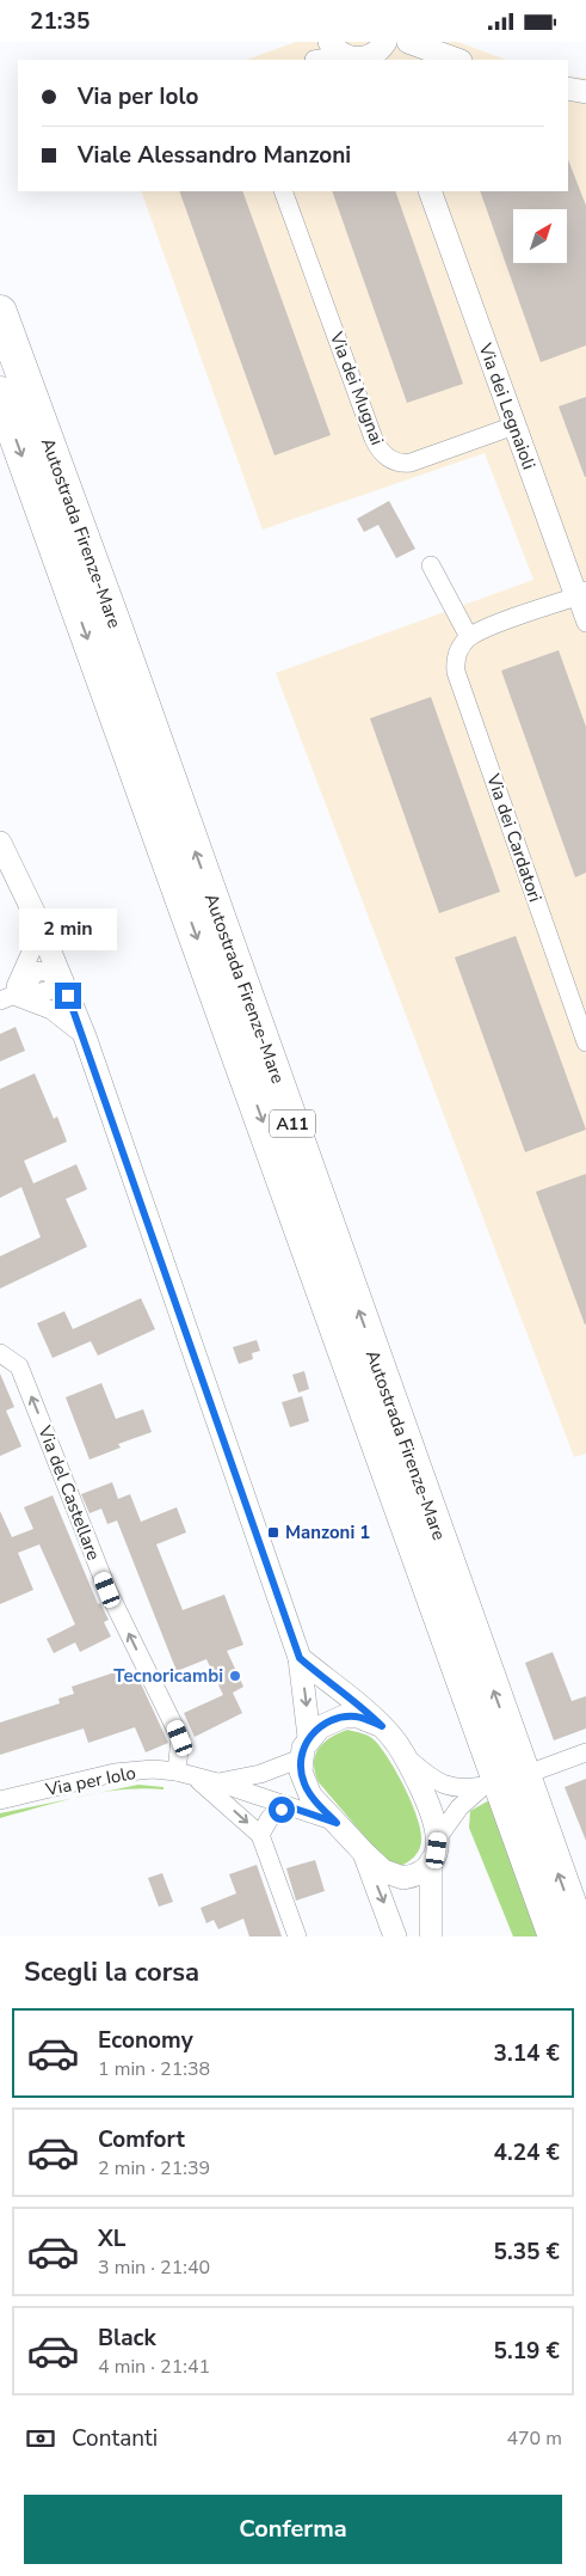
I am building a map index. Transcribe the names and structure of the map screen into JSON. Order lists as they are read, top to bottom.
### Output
{
  "streets": {
    "highway": ["Autostrada Firenze-Mare", "A11"],
    "street": [
      "Via dei Mugnai",
      "Via dei Legnaioli",
      "Via dei Cardatori",
      "Via del Castellare",
      "Via per Iolo"
    ]
  },
  "crossings": [
    ["Via dei Mugnai", "Via dei Legnaioli"],
    ["Via del Castellare", "Via per Iolo"]
  ],
  "places": {
    "transit": ["Manzoni 1"],
    "other": ["Tecnoricambi"]
  },
  "north": "top right",
  "page": {
    "status": "21:35",
    "banner": ["Via per Iolo", "Viale Alessandro Manzoni"],
    "bubble": "2 min",
    "heading": "Scegli la corsa",
    "list": [
      {
        "name": "Economy",
        "note": "1 min · 21:38",
        "value": "3.14 €"
      },
      {
        "name": "Comfort",
        "note": "2 min · 21:39",
        "value": "4.24 €"
      },
      {
        "name": "XL",
        "note": "3 min · 21:40",
        "value": "5.35 €"
      },
      {
        "name": "Black",
        "note": "4 min · 21:41",
        "value": "5.19 €"
      }
    ],
    "pay": ["Contanti", "470 m"],
    "buttons": "Conferma"
  }
}
